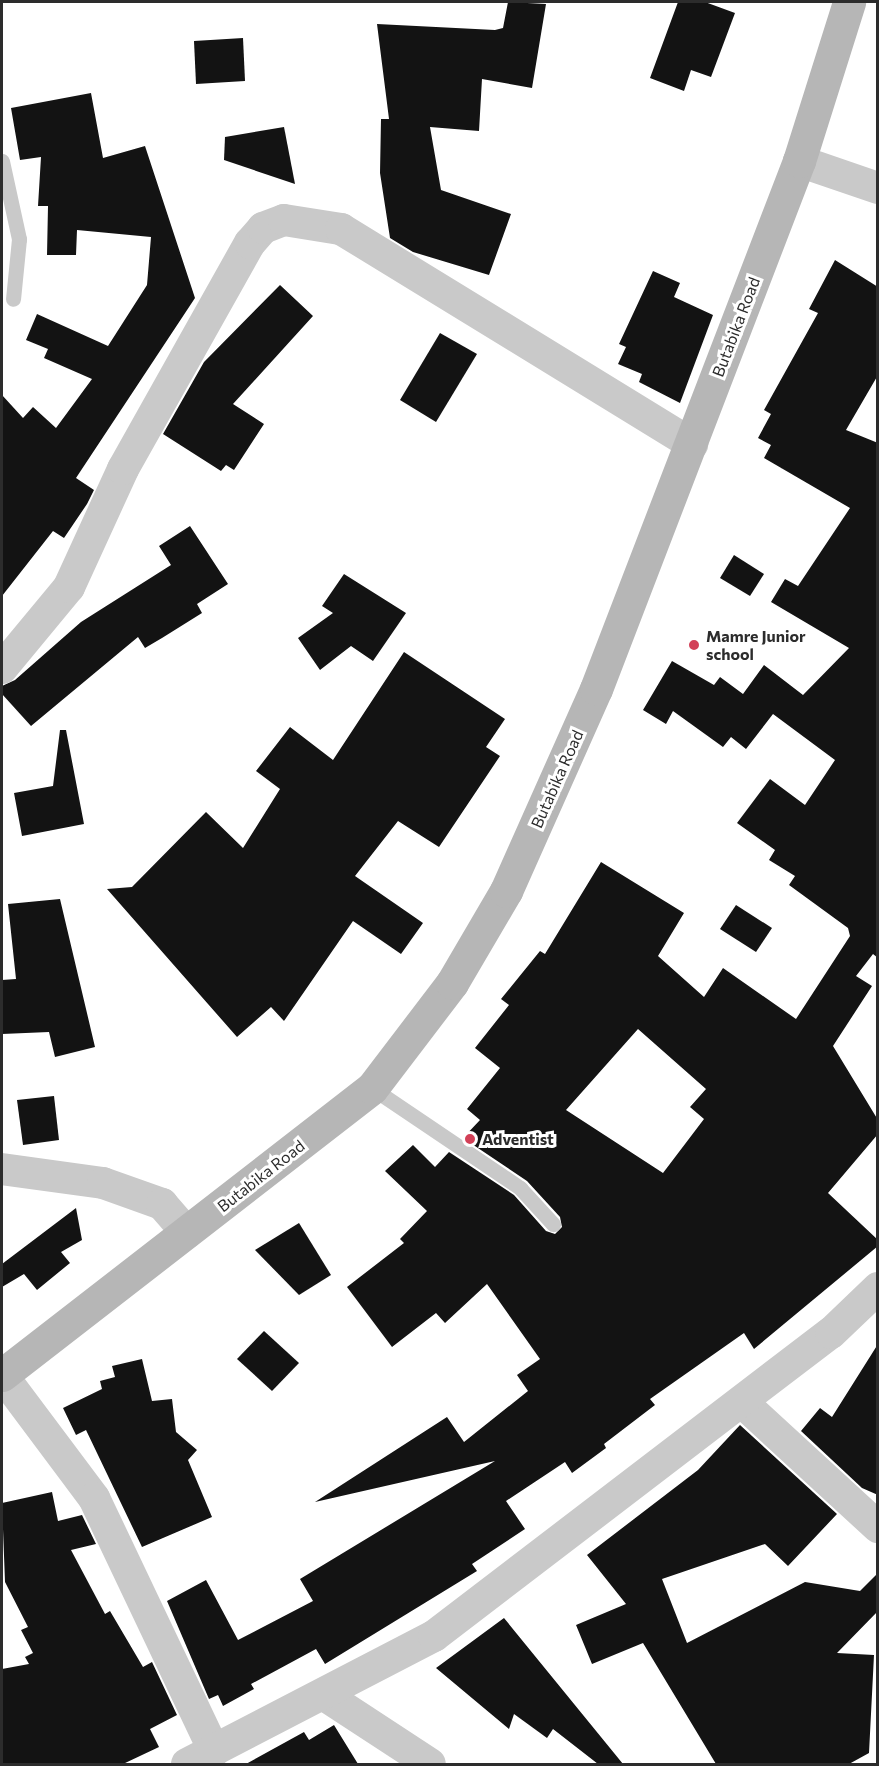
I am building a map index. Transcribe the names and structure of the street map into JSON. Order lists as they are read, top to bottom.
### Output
{
  "streets": {
    "main road": ["Butabika Road"]
  },
  "places": ["Mamre Junior school", "Adventist"]
}
